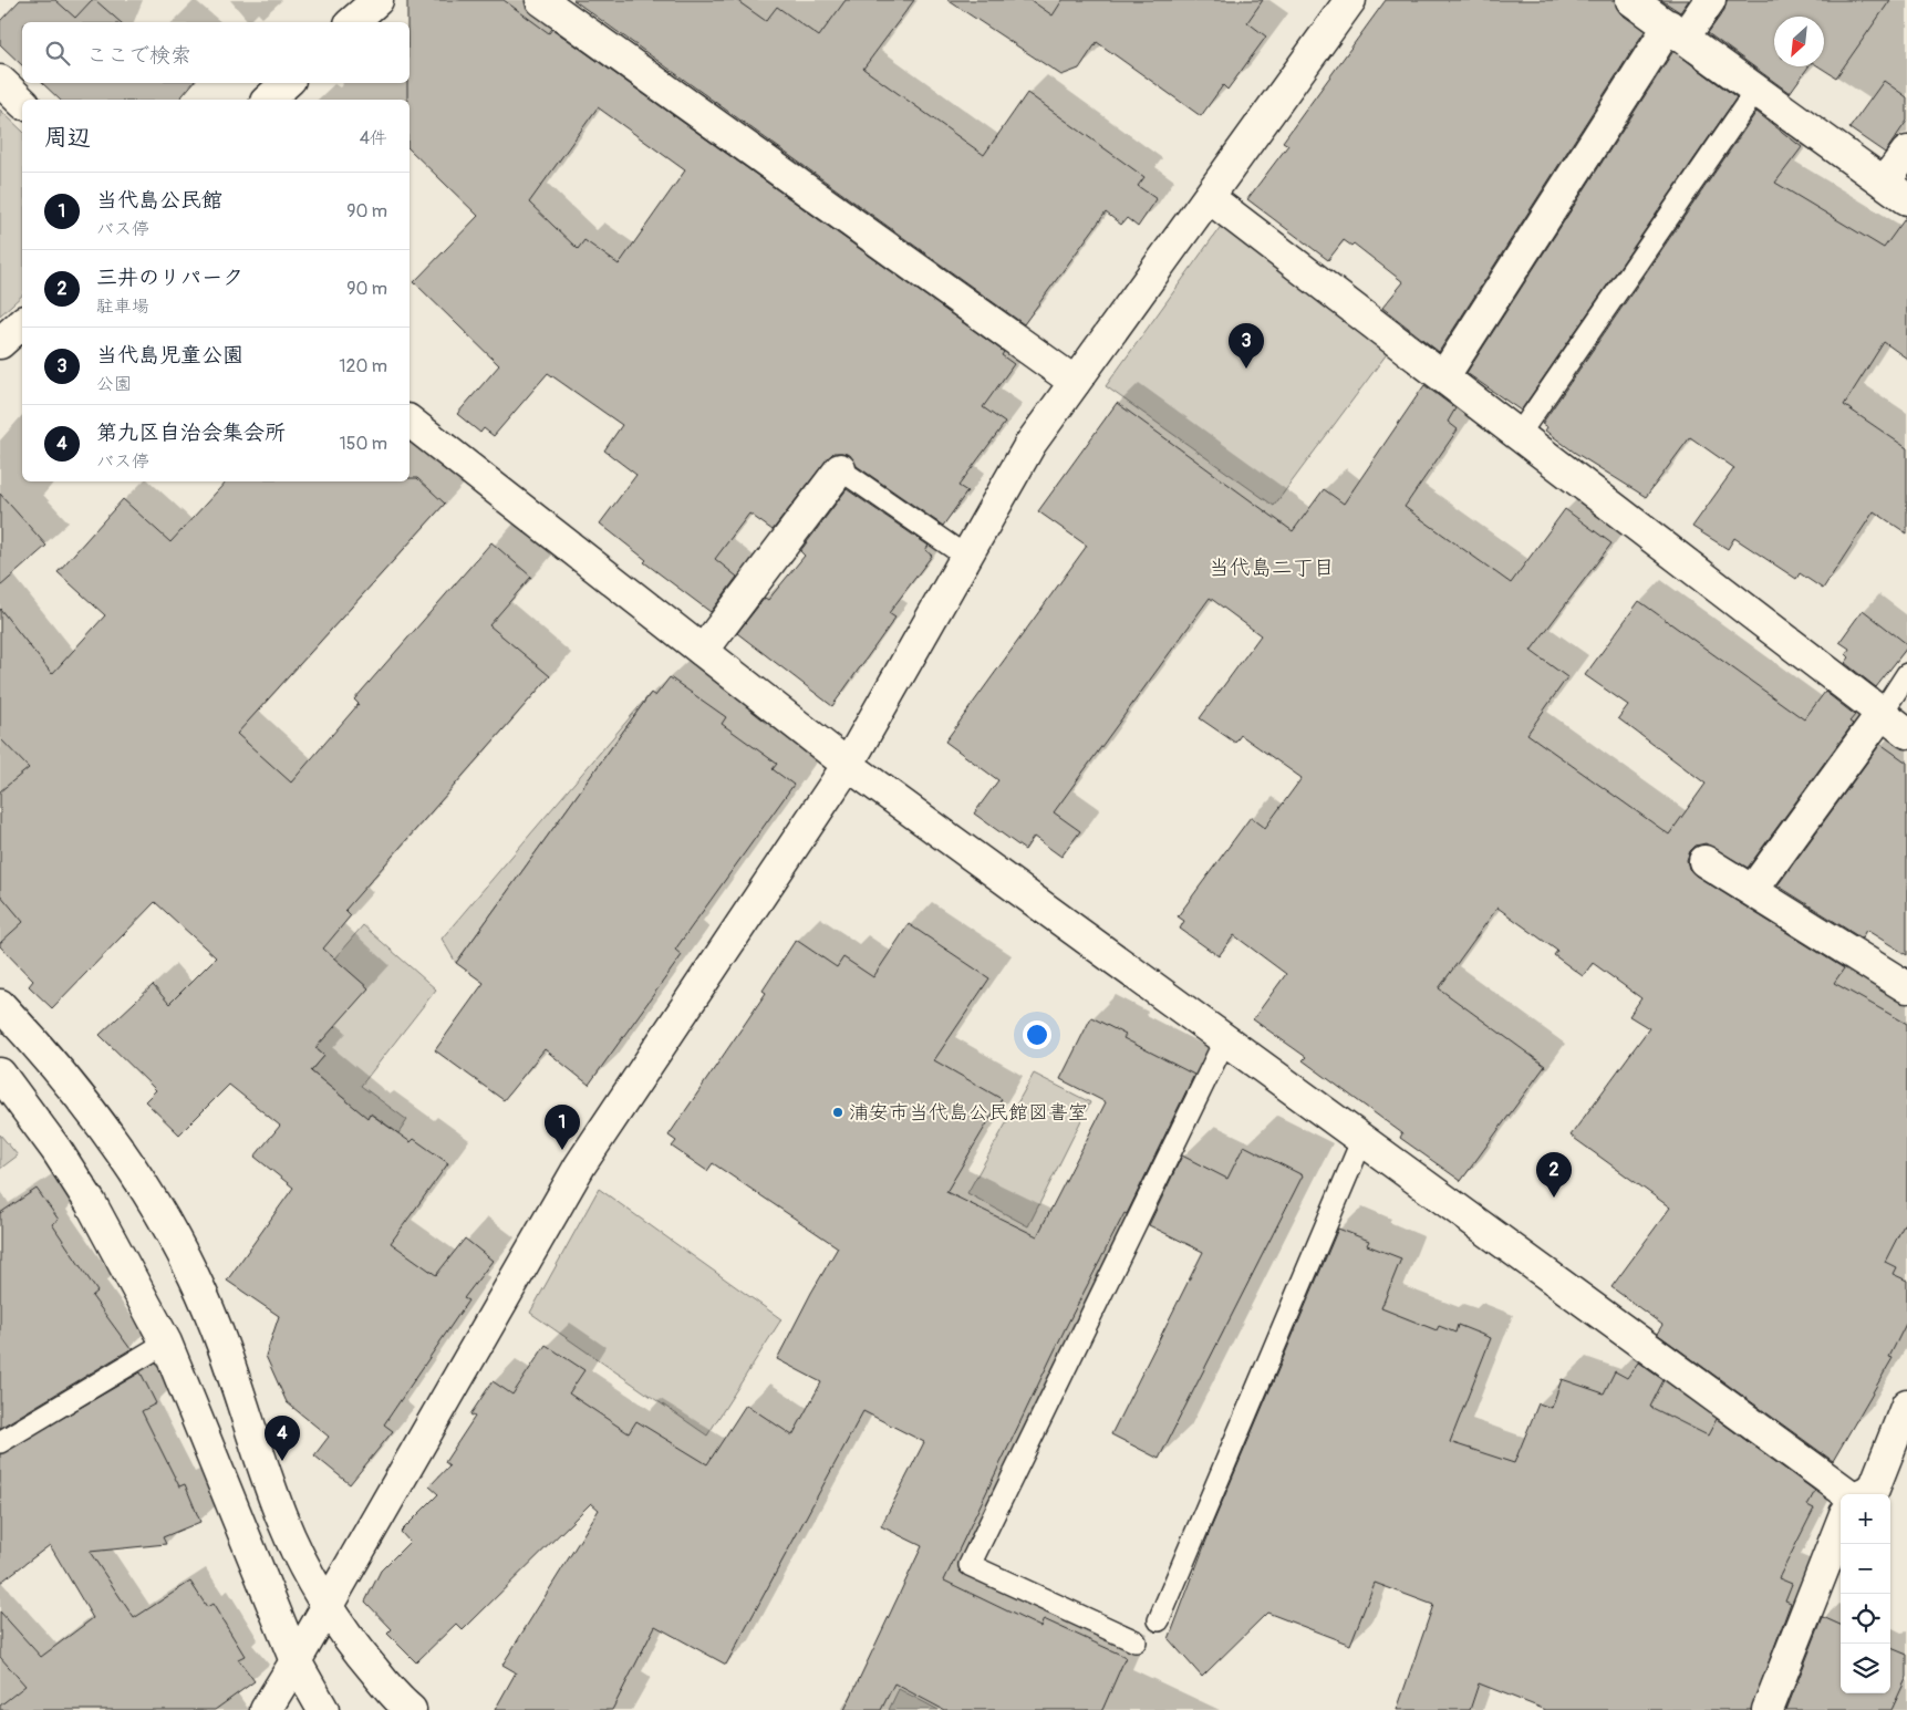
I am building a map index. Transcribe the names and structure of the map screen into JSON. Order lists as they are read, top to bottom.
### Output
{
  "districts": ["当代島二丁目"],
  "places": ["浦安市当代島公民館図書室"],
  "north": "bottom left",
  "page": {
    "search": "ここで検索",
    "heading": ["周辺", "4件"],
    "list": [
      {
        "mark": "1",
        "name": "当代島公民館",
        "note": "バス停",
        "value": "90 m"
      },
      {
        "mark": "2",
        "name": "三井のリパーク",
        "note": "駐車場",
        "value": "90 m"
      },
      {
        "mark": "3",
        "name": "当代島児童公園",
        "note": "公園",
        "value": "120 m"
      },
      {
        "mark": "4",
        "name": "第九区自治会集会所",
        "note": "バス停",
        "value": "150 m"
      }
    ],
    "pins": [
      "3",
      "1",
      "2",
      "4"
    ],
    "map_buttons": ["+", "−"]
  }
}
